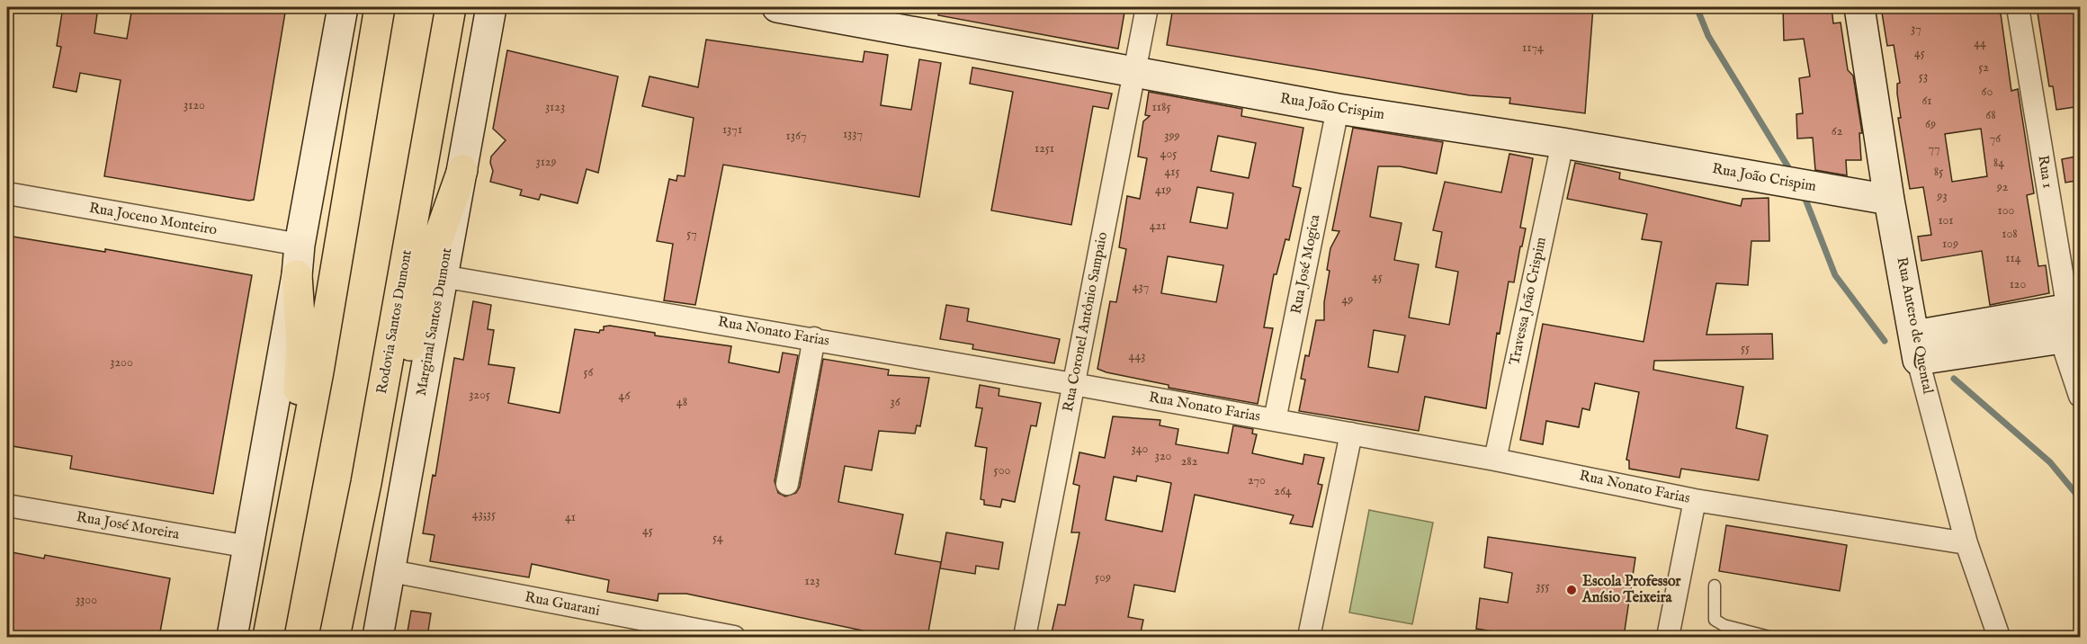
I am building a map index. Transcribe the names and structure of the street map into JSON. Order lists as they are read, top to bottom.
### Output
{
  "streets": {
    "highway": ["Rodovia Santos Dumont"],
    "street": [
      "Rua João Crispim",
      "Rua 1",
      "Rua Joceno Monteiro",
      "Rua José Mogica",
      "Travessa João Crispim",
      "Marginal Santos Dumont",
      "Rua Coronel Antônio Sampaio",
      "Rua Antero de Quental",
      "Rua Nonato Farias",
      "Rua José Moreira",
      "Rua Guarani"
    ]
  },
  "crossings": [
    ["Rua João Crispim", "Rua José Mogica"],
    ["Rua João Crispim", "Travessa João Crispim"],
    ["Rua João Crispim", "Rua Coronel Antônio Sampaio"],
    ["Rua João Crispim", "Rua Antero de Quental"],
    ["Rua José Mogica", "Rua Nonato Farias"],
    ["Travessa João Crispim", "Rua Nonato Farias"],
    ["Marginal Santos Dumont", "Rua Nonato Farias"],
    ["Marginal Santos Dumont", "Rua Guarani"],
    ["Rua Coronel Antônio Sampaio", "Rua Nonato Farias"],
    ["Rua Antero de Quental", "Rua Nonato Farias"]
  ],
  "places": ["Escola Professor Anísio Teixeira"],
  "house_numbers": [
    "37",
    "44",
    "1174",
    "45",
    "52",
    "53",
    "60",
    "61",
    "3120",
    "3123",
    "1185",
    "68",
    "69",
    "1371",
    "62",
    "1337",
    "1367",
    "399",
    "76",
    "1251",
    "77",
    "405",
    "3129",
    "84",
    "415",
    "85",
    "92",
    "419",
    "93",
    "100",
    "101",
    "421",
    "57",
    "108",
    "109",
    "114",
    "45",
    "120",
    "437",
    "49",
    "55",
    "443",
    "3200",
    "56",
    "3205",
    "46",
    "48",
    "36",
    "340",
    "320",
    "282",
    "500",
    "270",
    "264",
    "43;35",
    "41",
    "45",
    "54",
    "509",
    "123",
    "355",
    "3300"
  ]
}
